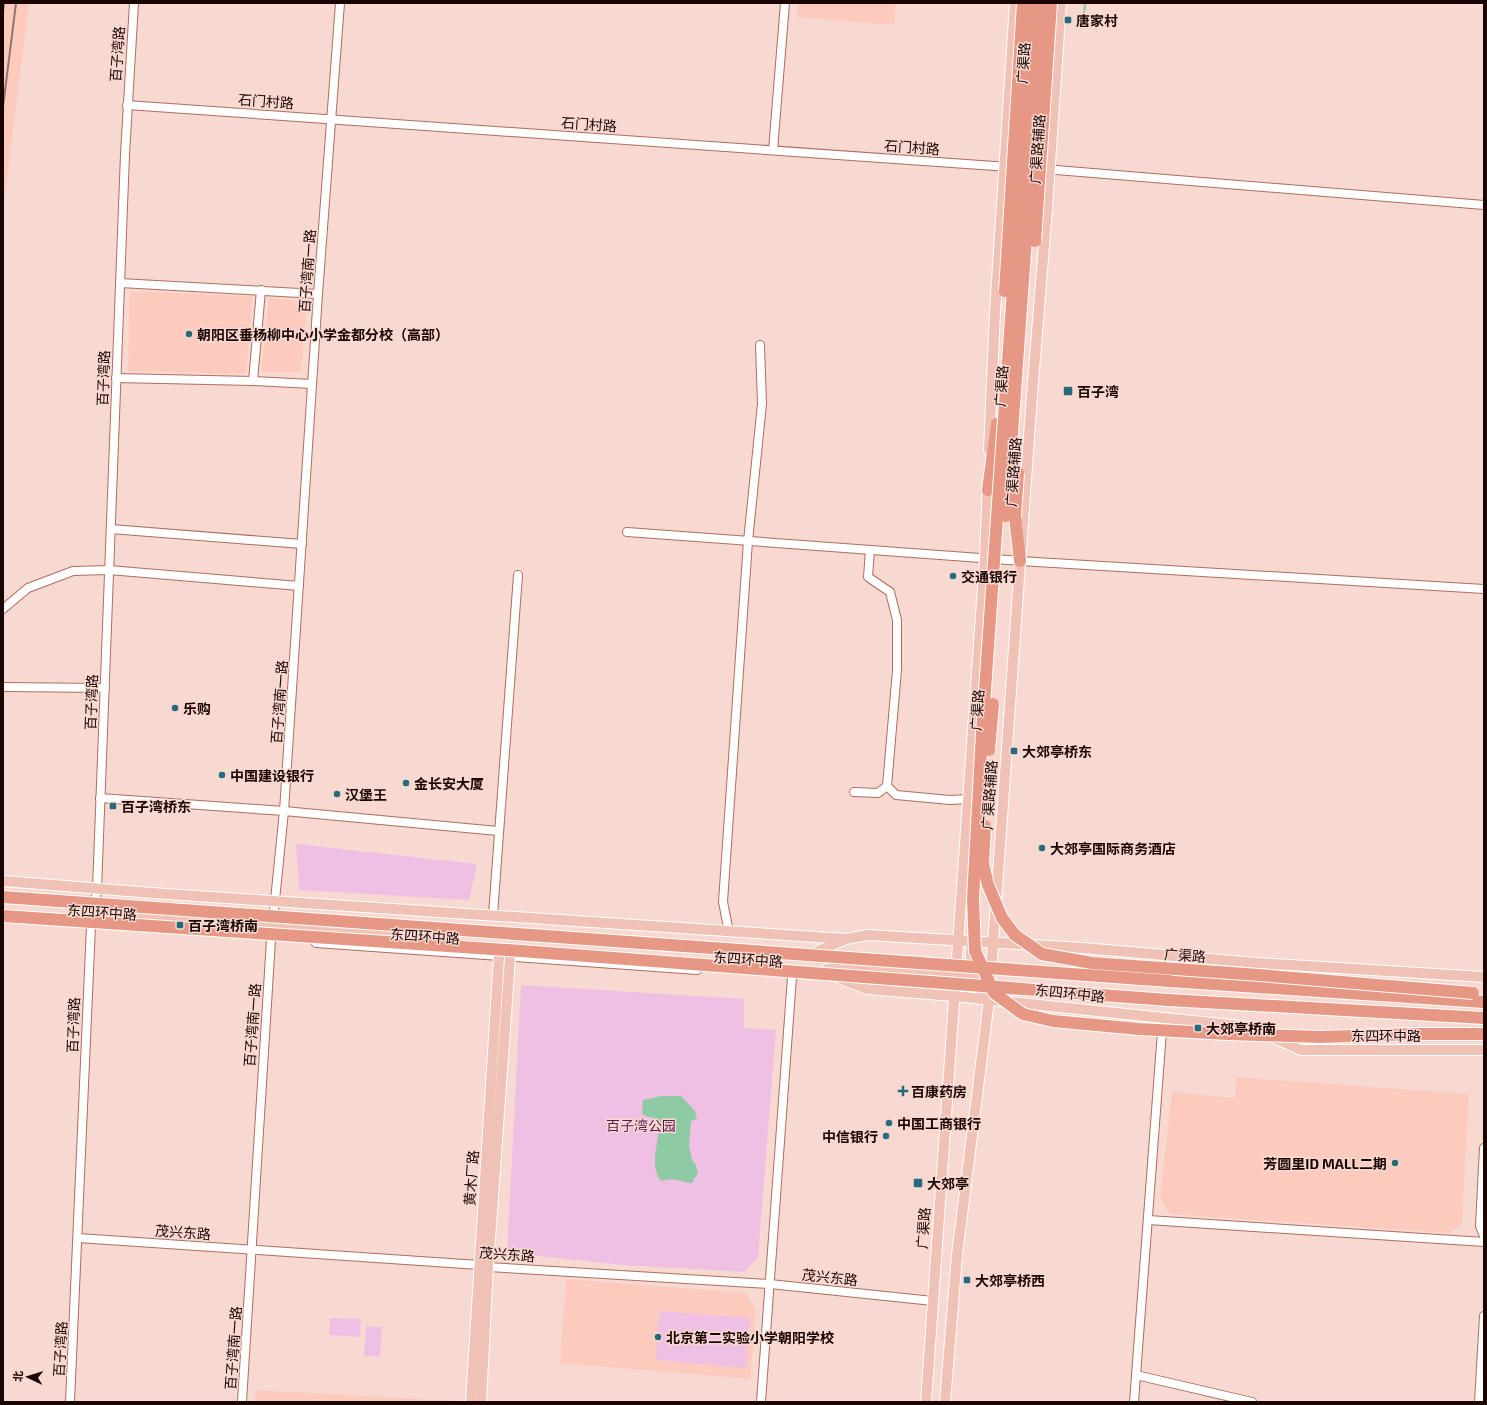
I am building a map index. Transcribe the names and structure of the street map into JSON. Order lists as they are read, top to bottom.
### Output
{
  "streets": {
    "highway": ["广渠路", "东四环中路"],
    "main road": ["广渠路辅路", "黄木厂路"],
    "street": [
      "百子湾路",
      "石门村路",
      "百子湾南一路",
      "茂兴东路"
    ]
  },
  "crossings": [
    ["百子湾路", "石门村路"],
    ["百子湾路", "东四环中路"],
    ["百子湾路", "茂兴东路"],
    ["广渠路", "石门村路"],
    ["广渠路", "东四环中路"],
    ["广渠路", "茂兴东路"],
    ["石门村路", "广渠路辅路"],
    ["石门村路", "百子湾南一路"],
    ["广渠路辅路", "东四环中路"],
    ["百子湾南一路", "东四环中路"],
    ["百子湾南一路", "茂兴东路"],
    ["东四环中路", "黄木厂路"],
    ["黄木厂路", "茂兴东路"]
  ],
  "parks": ["百子湾公园"],
  "places": {
    "transit": [
      "唐家村",
      "百子湾",
      "大郊亭桥东",
      "百子湾桥东",
      "百子湾桥南",
      "大郊亭桥南",
      "大郊亭",
      "大郊亭桥西"
    ],
    "other": [
      "朝阳区垂杨柳中心小学金都分校（高部）",
      "交通银行",
      "乐购",
      "中国建设银行",
      "金长安大厦",
      "汉堡王",
      "大郊亭国际商务酒店",
      "中国工商银行",
      "中信银行",
      "芳圆里ID MALL二期",
      "北京第二实验小学朝阳学校"
    ],
    "health": ["百康药房"]
  },
  "north": "left"
}
